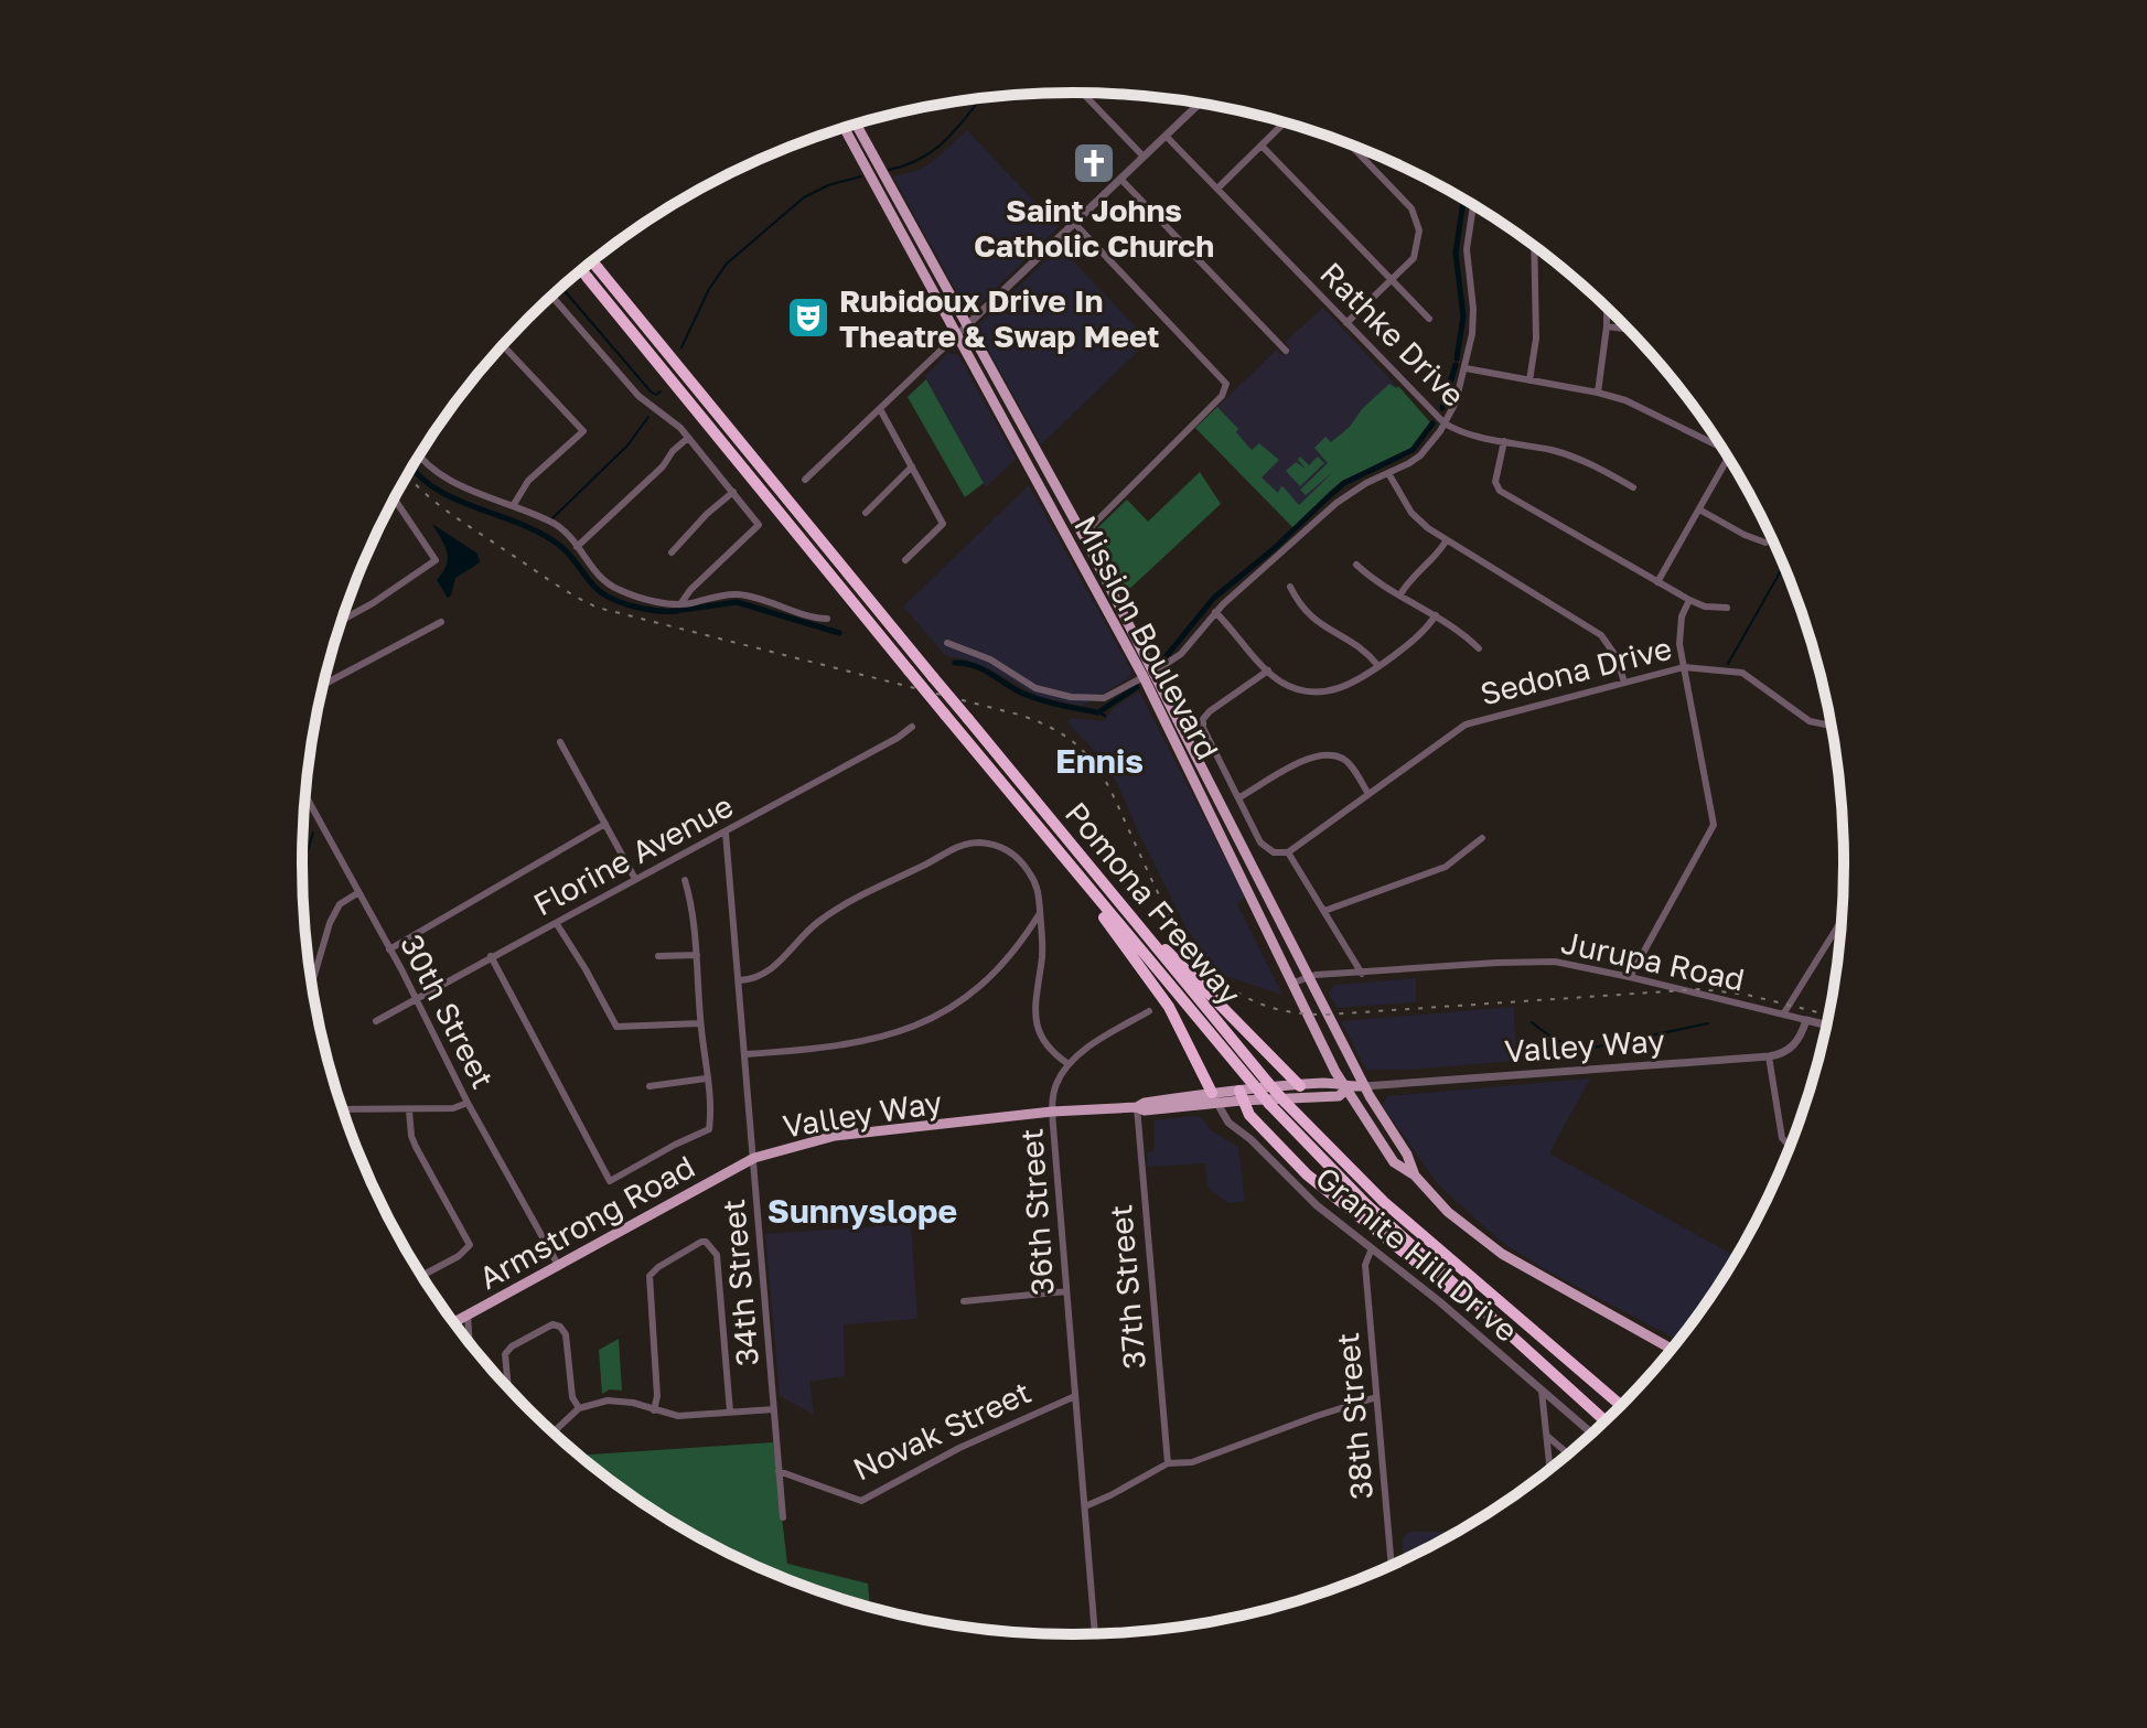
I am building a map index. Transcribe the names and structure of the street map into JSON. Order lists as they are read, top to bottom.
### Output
{
  "streets": {
    "highway": ["Pomona Freeway"],
    "main road": ["Mission Boulevard", "Valley Way", "Armstrong Road"],
    "street": [
      "Rathke Drive",
      "Sedona Drive",
      "Florine Avenue",
      "Jurupa Road",
      "30th Street",
      "36th Street",
      "Granite Hill Drive",
      "34th Street",
      "37th Street",
      "38th Street",
      "Novak Street"
    ]
  },
  "crossings": [
    ["Mission Boulevard", "Jurupa Road"],
    ["Mission Boulevard", "Valley Way"],
    ["Florine Avenue", "30th Street"],
    ["Florine Avenue", "34th Street"],
    ["30th Street", "Armstrong Road"],
    ["Valley Way", "36th Street"],
    ["Valley Way", "Armstrong Road"],
    ["Valley Way", "Granite Hill Drive"],
    ["Valley Way", "34th Street"],
    ["Valley Way", "37th Street"],
    ["36th Street", "Novak Street"],
    ["Armstrong Road", "34th Street"],
    ["Granite Hill Drive", "38th Street"],
    ["34th Street", "Novak Street"]
  ],
  "districts": ["Ennis", "Sunnyslope"],
  "places": {
    "church": ["Saint Johns Catholic Church"],
    "theatre": ["Rubidoux Drive In Theatre & Swap Meet"]
  }
}
